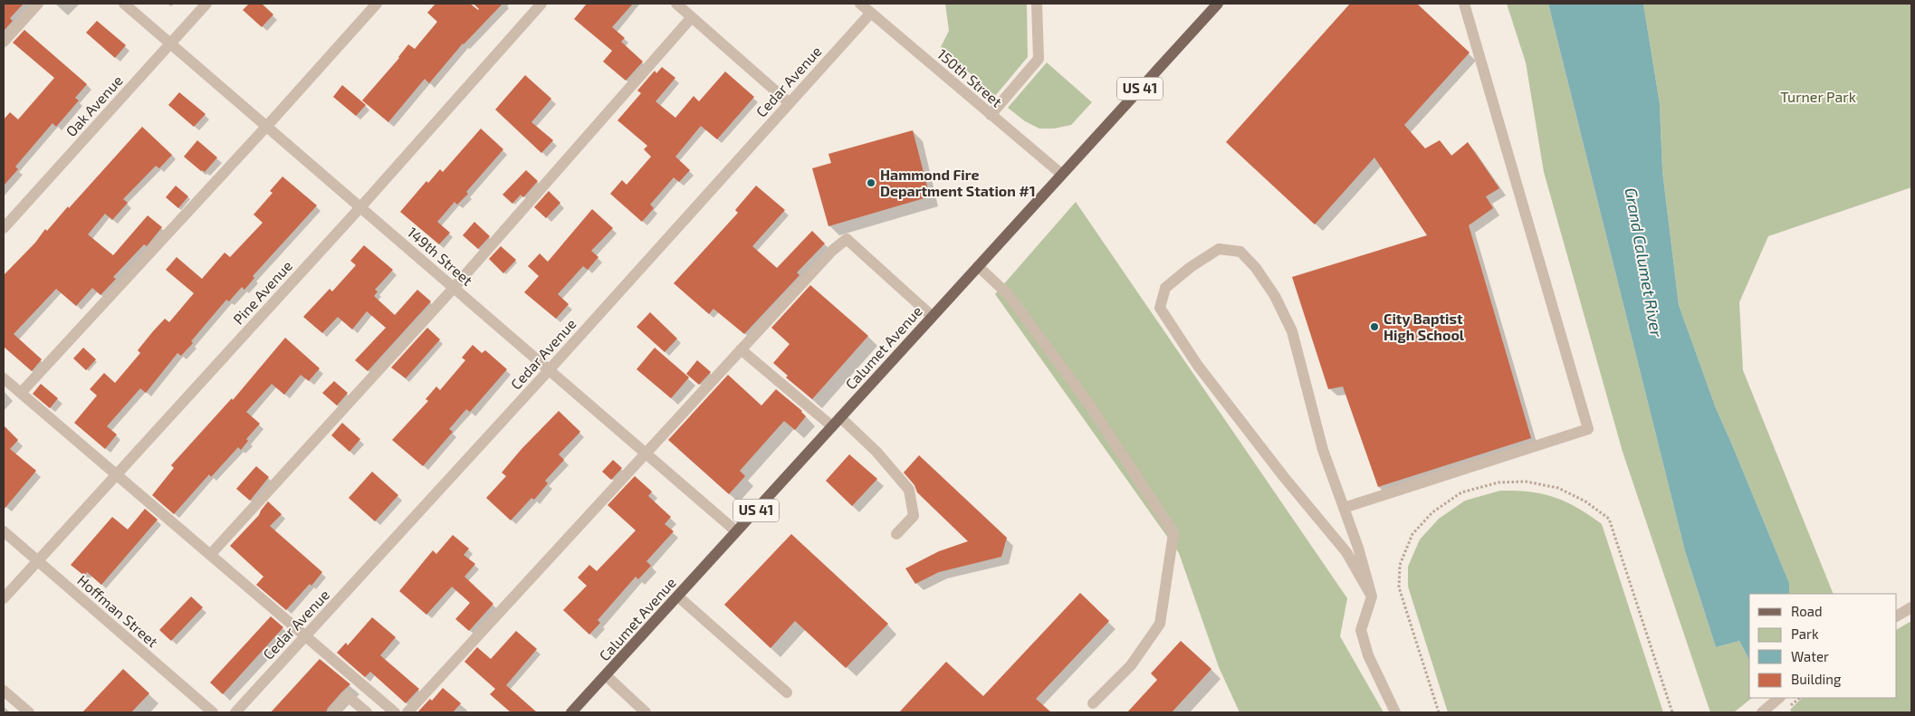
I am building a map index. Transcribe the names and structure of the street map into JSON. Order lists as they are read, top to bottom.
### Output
{
  "streets": {
    "main road": ["US 41", "Calumet Avenue"],
    "street": [
      "150th Street",
      "Cedar Avenue",
      "Oak Avenue",
      "149th Street",
      "Pine Avenue",
      "Hoffman Street"
    ]
  },
  "crossings": [
    ["150th Street", "Cedar Avenue"],
    ["150th Street", "Calumet Avenue"],
    ["Cedar Avenue", "149th Street"],
    ["Oak Avenue", "149th Street"],
    ["149th Street", "Pine Avenue"],
    ["149th Street", "Calumet Avenue"],
    ["Pine Avenue", "Hoffman Street"]
  ],
  "water": ["Grand Calumet River"],
  "parks": ["Turner Park"],
  "places": ["Hammond Fire Department Station #1", "City Baptist High School"],
  "legend": [
    "Road",
    "Park",
    "Water",
    "Building"
  ]
}
